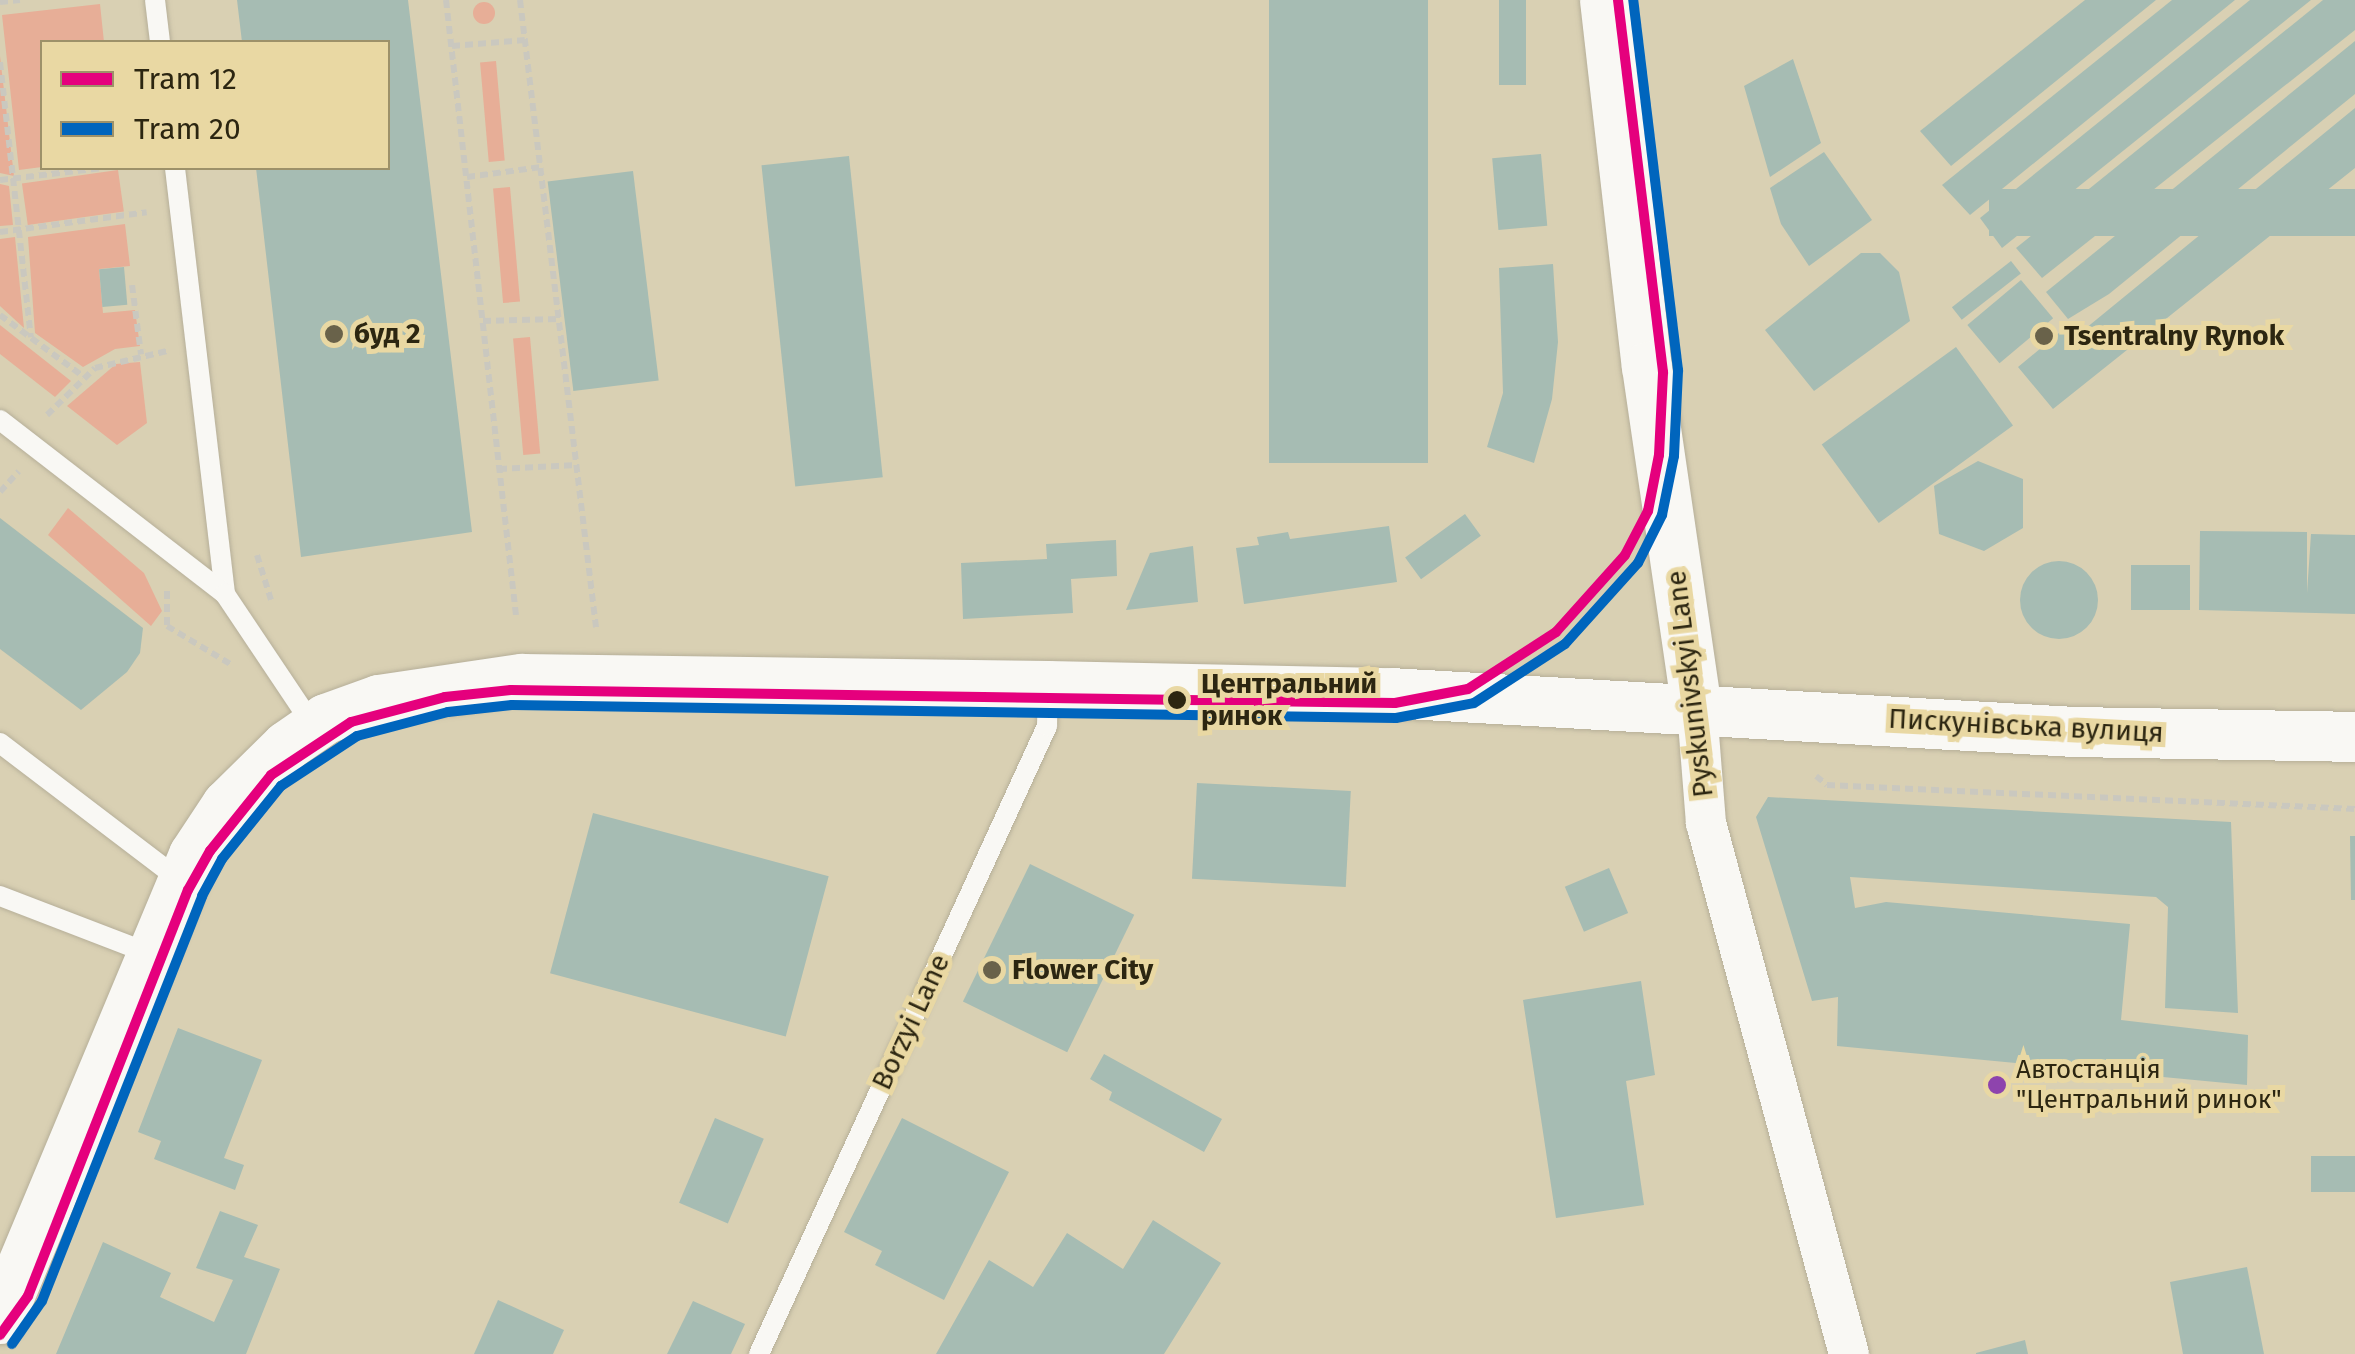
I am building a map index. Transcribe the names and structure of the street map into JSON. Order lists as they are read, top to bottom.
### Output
{
  "streets": {
    "street": ["Pyskunivskyi Lane", "Пискунівська вулиця"],
    "lane": ["Borzyi Lane"]
  },
  "crossings": [
    ["Pyskunivskyi Lane", "Пискунівська вулиця"],
    ["Пискунівська вулиця", "Borzyi Lane"]
  ],
  "places": [
    "буд 2",
    "Tsentralny Rynok",
    "Центральний ринок",
    "Flower City",
    "Автостанція \"Центральний ринок\""
  ],
  "lines": ["tram line 12", "tram line 20"],
  "legend": ["Tram 12", "Tram 20"]
}
